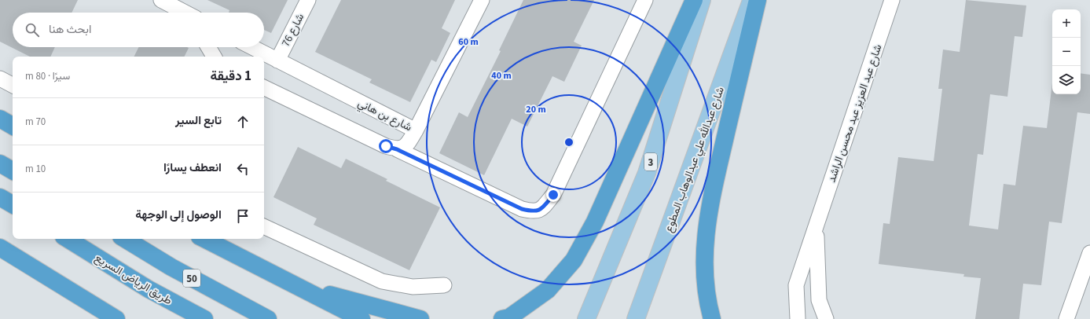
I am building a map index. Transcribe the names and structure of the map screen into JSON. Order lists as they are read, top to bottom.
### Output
{
  "streets": {
    "highway": ["50", "طريق الرياض السريع"],
    "main road": ["شارع عبدالله علي عبدالوهاب المطوع", "3"],
    "street": ["شارع 76", "شارع عبد العزيز عبد محسن الراشد", "شارع بن هاني"]
  },
  "crossings": [
    ["شارع 76", "شارع بن هاني"]
  ],
  "page": {
    "map_buttons": ["+", "−"],
    "search": "ابحث هنا",
    "heading": ["1 دقيقة", "سيرًا · 80 m"],
    "list": [
      ["تابع السير", "70 m"],
      ["انعطف يسارًا", "10 m"],
      "الوصول إلى الوجهة"
    ]
  },
  "rings": ["60 m", "40 m", "20 m"]
}
